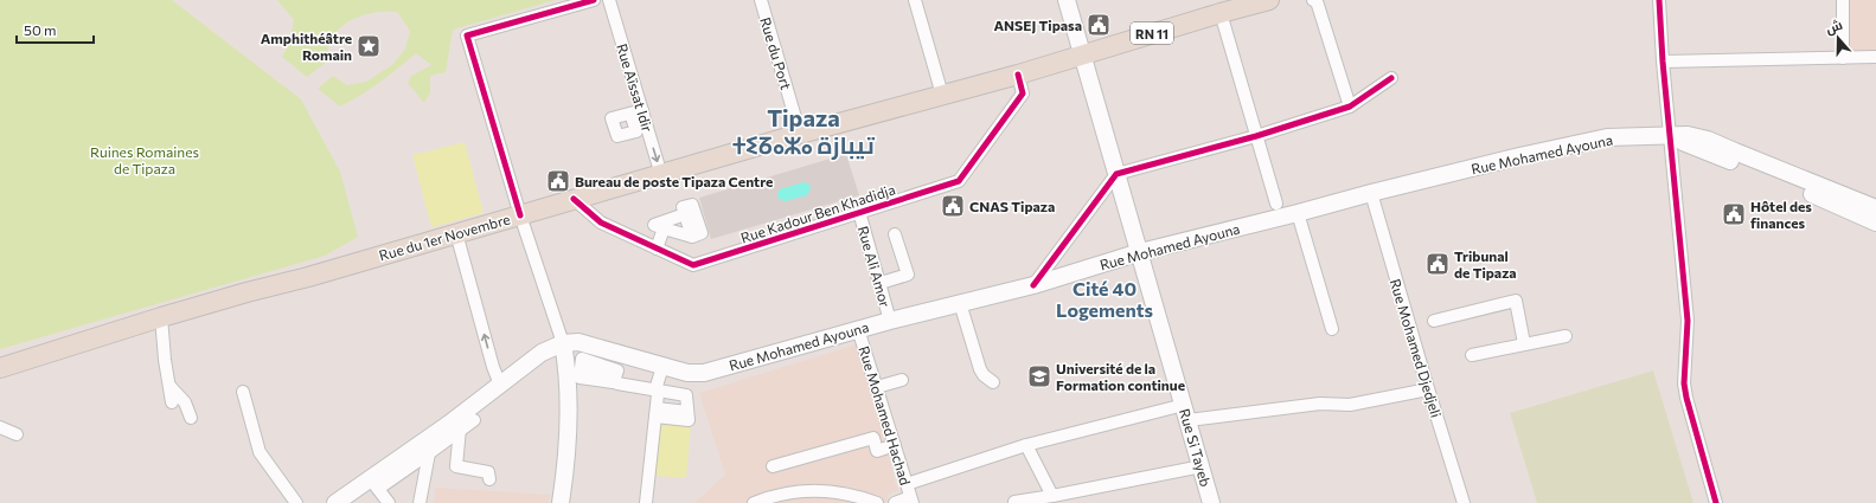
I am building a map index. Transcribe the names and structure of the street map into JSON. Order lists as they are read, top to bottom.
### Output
{
  "streets": {
    "main road": [
      "RN 11",
      "Rue Mohamed Ayouna",
      "Rue du 1er Novembre",
      "Rue Si Tayeb"
    ],
    "street": [
      "Rue du Port",
      "Rue Aïssat Idir",
      "Rue Kadour Ben Khadidja",
      "Rue Ali Amor",
      "Rue Mohamed Djedjeli",
      "Rue Mohamed Hachad"
    ]
  },
  "crossings": [
    ["RN 11", "Rue du 1er Novembre"],
    ["RN 11", "Rue Si Tayeb"],
    ["Rue du Port", "Rue du 1er Novembre"],
    ["Rue Aïssat Idir", "Rue du 1er Novembre"],
    ["Rue Mohamed Ayouna", "Rue Ali Amor"],
    ["Rue Mohamed Ayouna", "Rue Mohamed Djedjeli"],
    ["Rue Mohamed Ayouna", "Rue Mohamed Hachad"],
    ["Rue Mohamed Ayouna", "Rue Si Tayeb"],
    ["Rue Kadour Ben Khadidja", "Rue du 1er Novembre"],
    ["Rue Kadour Ben Khadidja", "Rue Ali Amor"],
    ["Rue du 1er Novembre", "Rue Si Tayeb"]
  ],
  "one_way": ["Rue Aïssat Idir"],
  "districts": ["Tipaza ⵜⵉⵒⴰⵣⴰ تيبازة", "Cité 40 Logements"],
  "parks": ["Ruines Romaines de Tipaza"],
  "places": {
    "public building": [
      "ANSEJ Tipasa",
      "Bureau de poste Tipaza Centre",
      "CNAS Tipaza",
      "Hôtel des finances",
      "Tribunal de Tipaza"
    ],
    "place": ["Amphithéâtre Romain"],
    "school or university": ["Université de la Formation continue"]
  },
  "scale_bar": "50 m",
  "north": "top"
}
